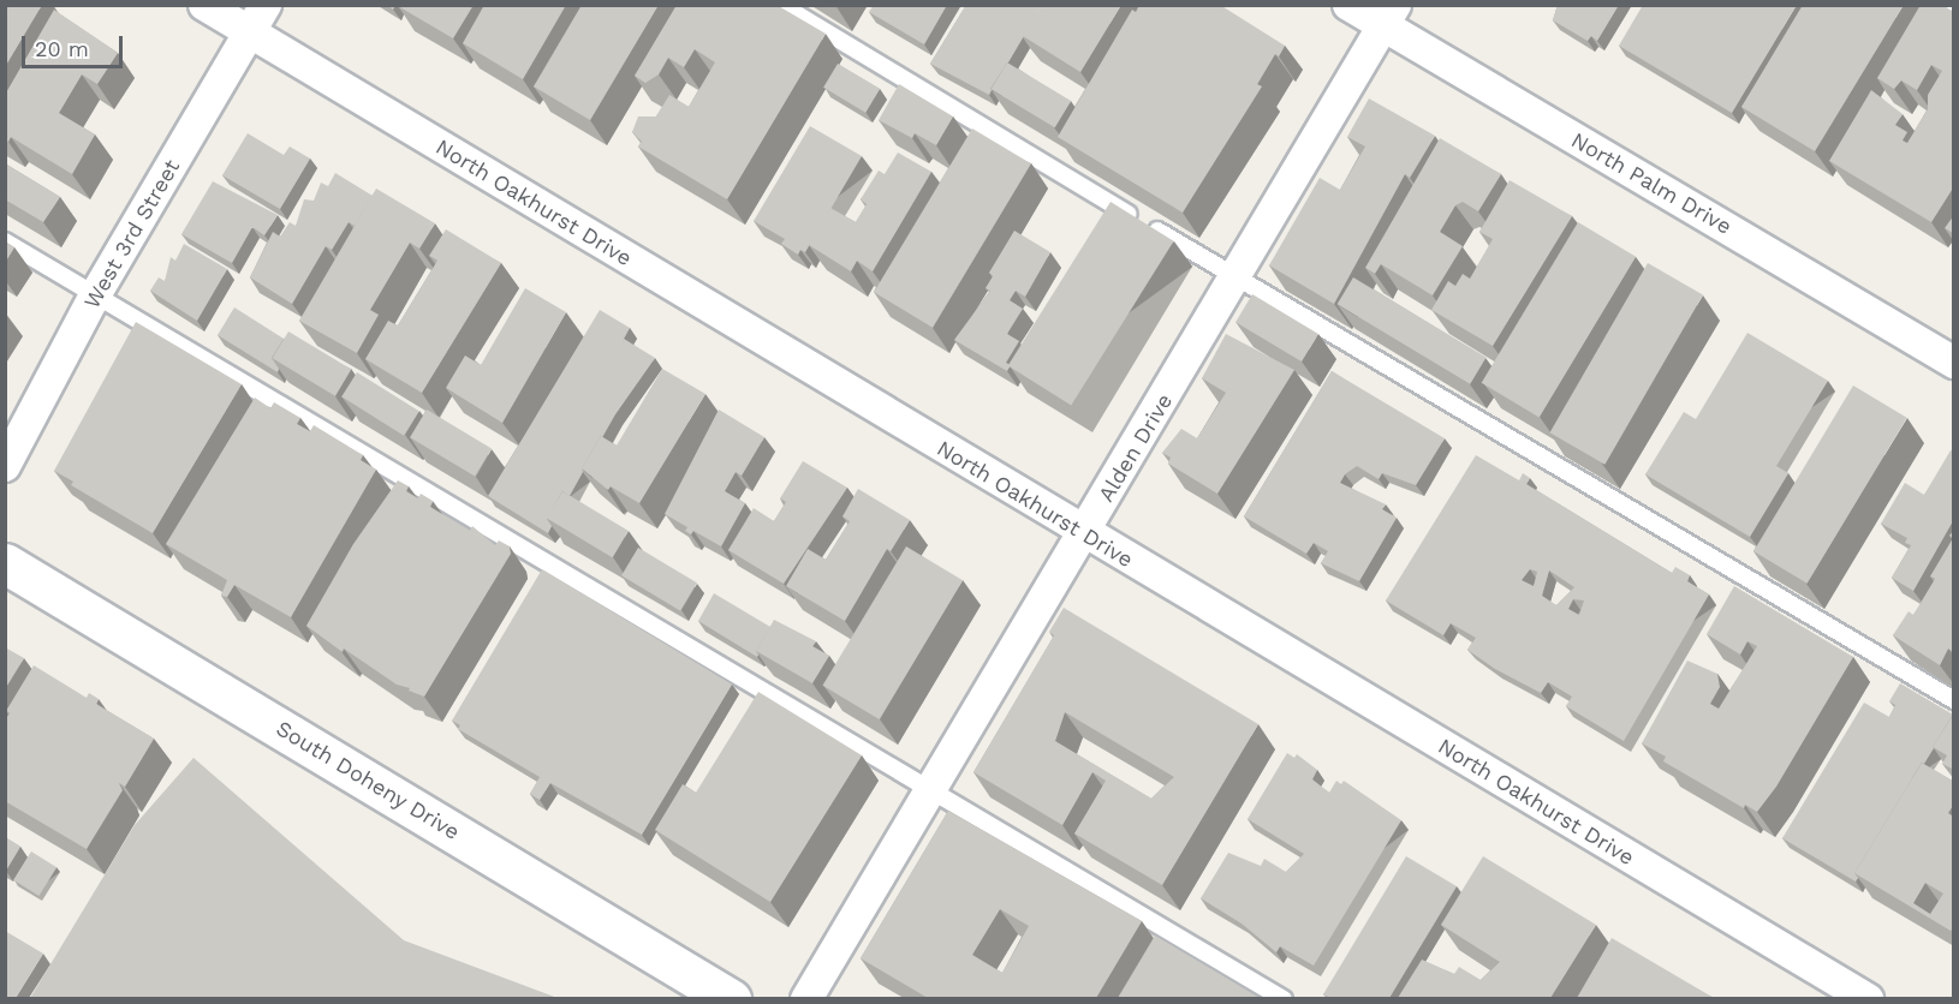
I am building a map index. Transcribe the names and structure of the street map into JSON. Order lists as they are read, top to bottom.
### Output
{
  "streets": {
    "street": [
      "North Palm Drive",
      "North Oakhurst Drive",
      "West 3rd Street",
      "Alden Drive",
      "South Doheny Drive"
    ]
  },
  "crossings": [
    ["North Palm Drive", "Alden Drive"],
    ["North Oakhurst Drive", "West 3rd Street"],
    ["North Oakhurst Drive", "Alden Drive"]
  ],
  "scale_bar": "20 m"
}
